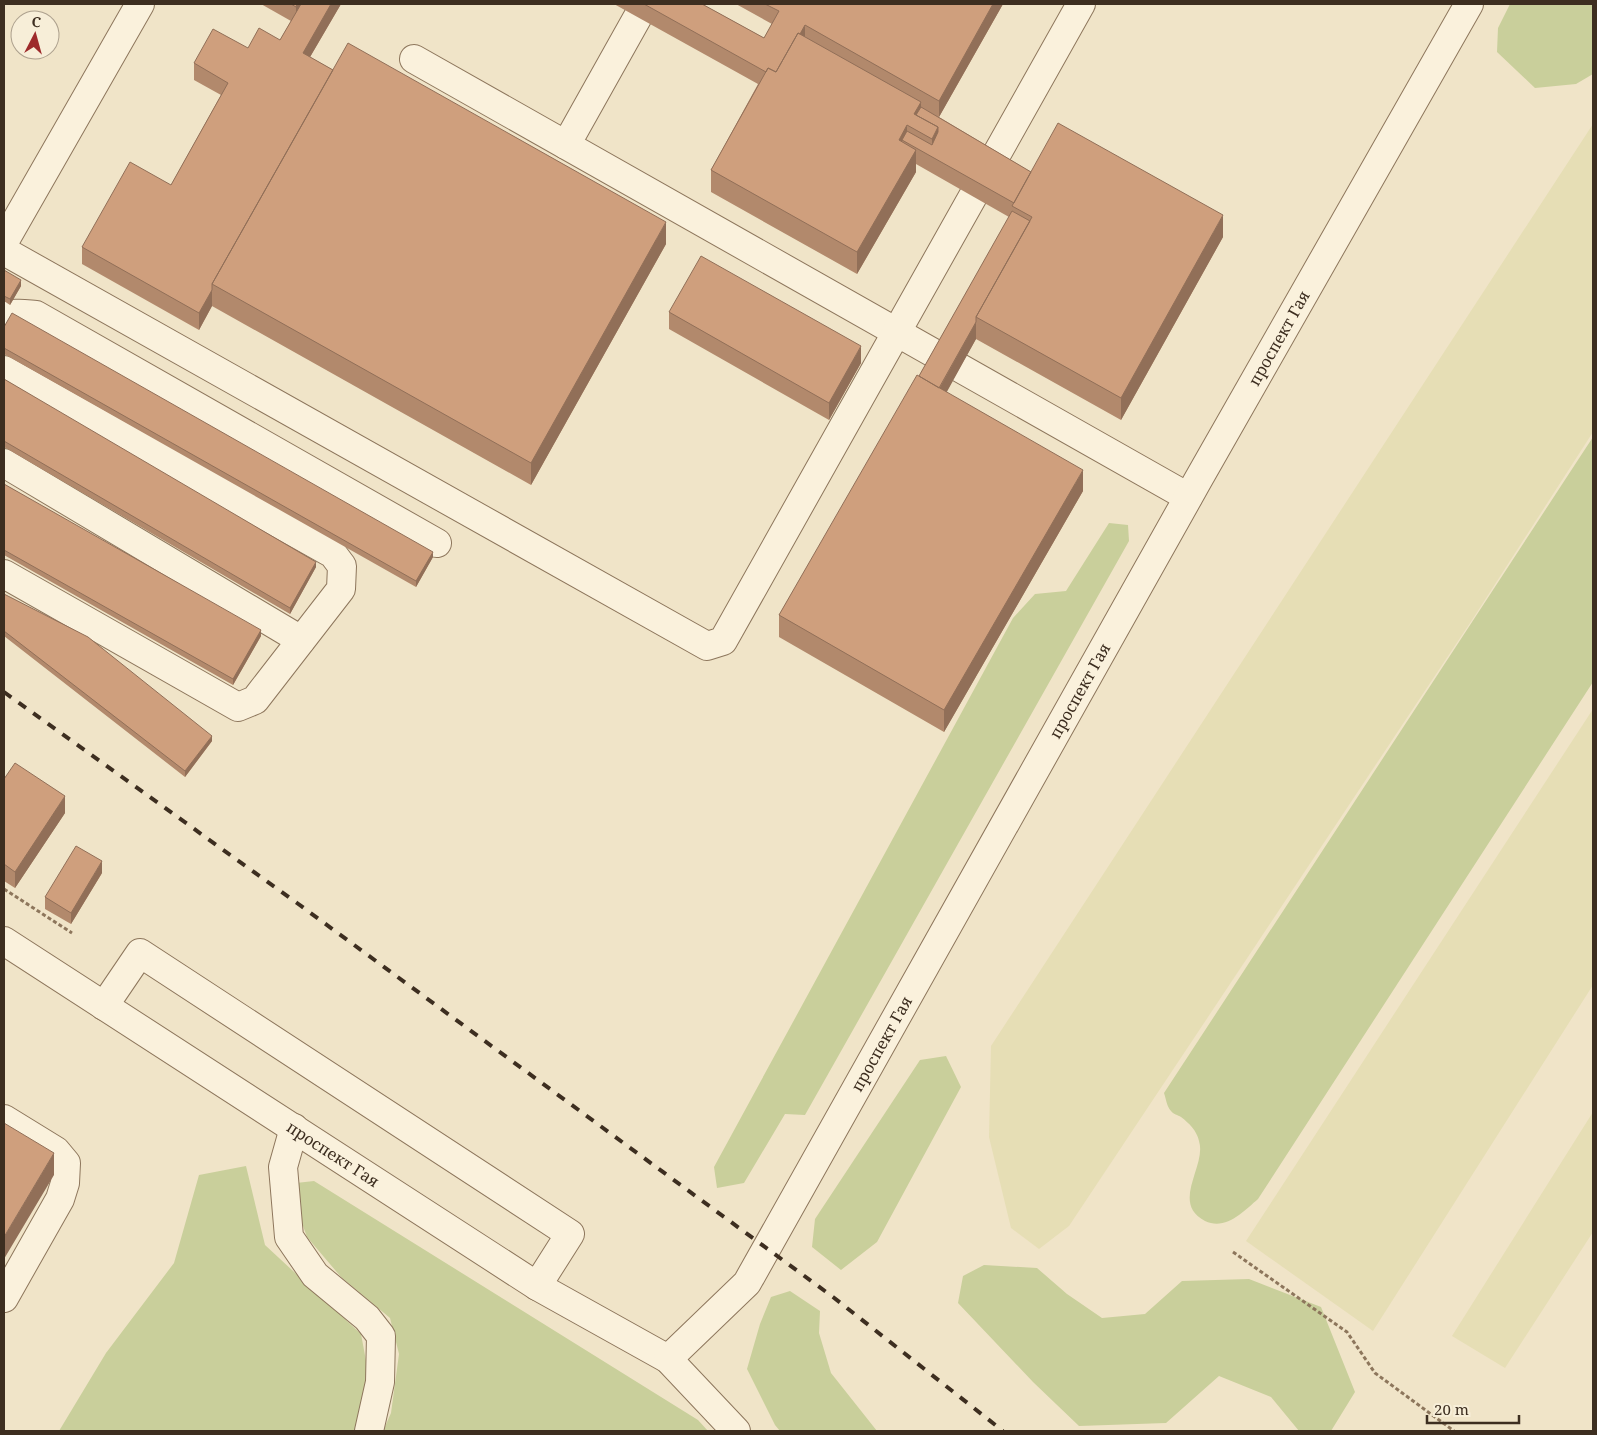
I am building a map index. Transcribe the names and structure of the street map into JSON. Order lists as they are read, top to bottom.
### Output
{
  "streets": {
    "street": ["проспект Гая"]
  },
  "scale_bar": "20 m",
  "north": "top"
}
